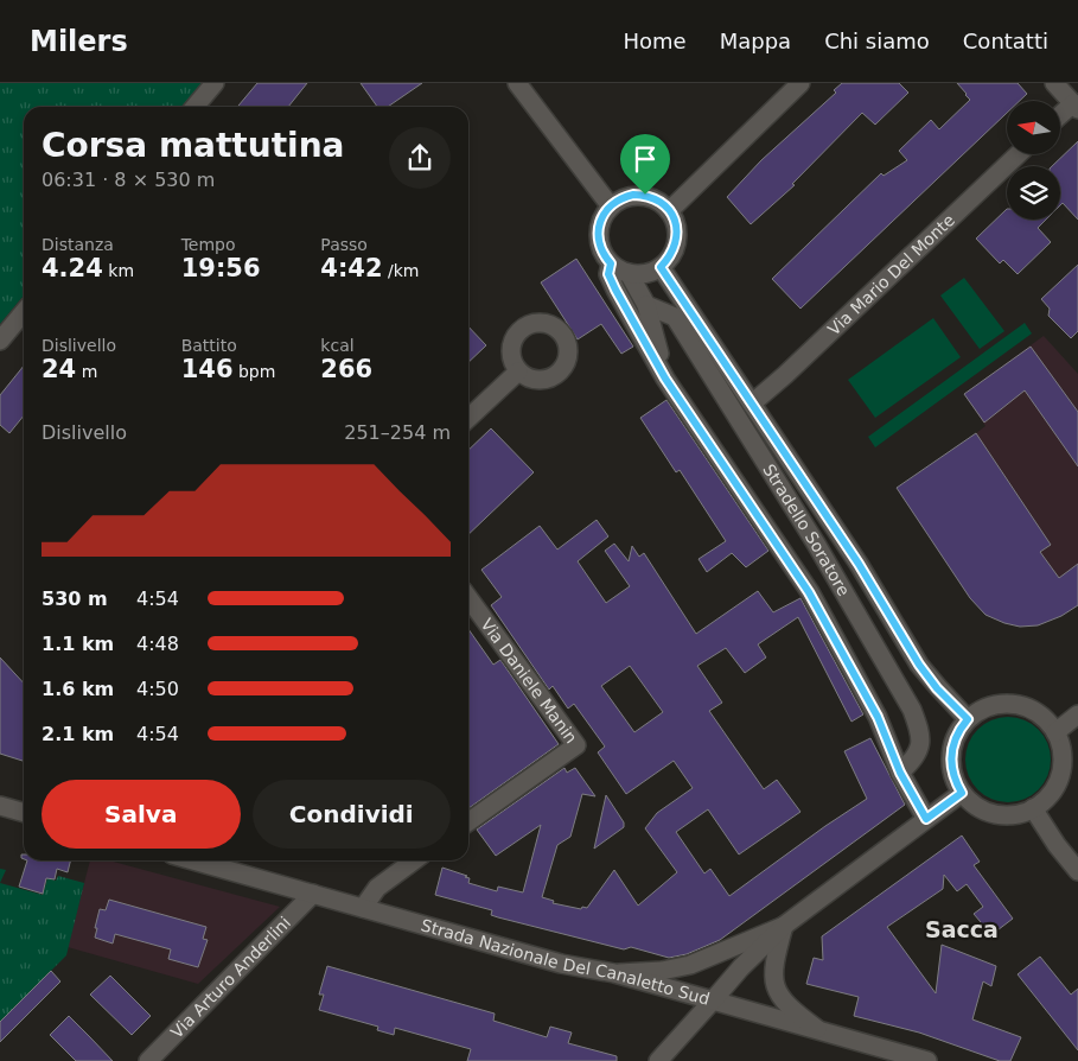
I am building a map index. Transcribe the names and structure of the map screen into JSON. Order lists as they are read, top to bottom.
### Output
{
  "streets": {
    "street": [
      "Via Mario Del Monte",
      "Stradello Soratore",
      "Via Daniele Manin",
      "Strada Nazionale Del Canaletto Sud",
      "Via Arturo Anderlini"
    ]
  },
  "crossings": [
    ["Stradello Soratore", "Strada Nazionale Del Canaletto Sud"],
    ["Strada Nazionale Del Canaletto Sud", "Via Arturo Anderlini"]
  ],
  "districts": ["Sacca"],
  "north": "left",
  "page": {
    "header": "Milers",
    "nav": [
      "Home",
      "Mappa",
      "Chi siamo",
      "Contatti"
    ],
    "heading": ["Corsa mattutina", "06:31 · 8 × 530 m"],
    "stats": [
      ["Distanza", "4.24 km"],
      ["Tempo", "19:56"],
      ["Passo", "4:42 /km"],
      ["Dislivello", "24 m"],
      ["Battito", "146 bpm"],
      ["kcal", "266"]
    ],
    "chart": ["Dislivello", "251–254 m"],
    "list": [
      {
        "name": "530 m",
        "note": "4:54"
      },
      {
        "name": "1.1 km",
        "note": "4:48"
      },
      {
        "name": "1.6 km",
        "note": "4:50"
      },
      {
        "name": "2.1 km",
        "note": "4:54"
      }
    ],
    "buttons": ["Salva", "Condividi"]
  }
}
